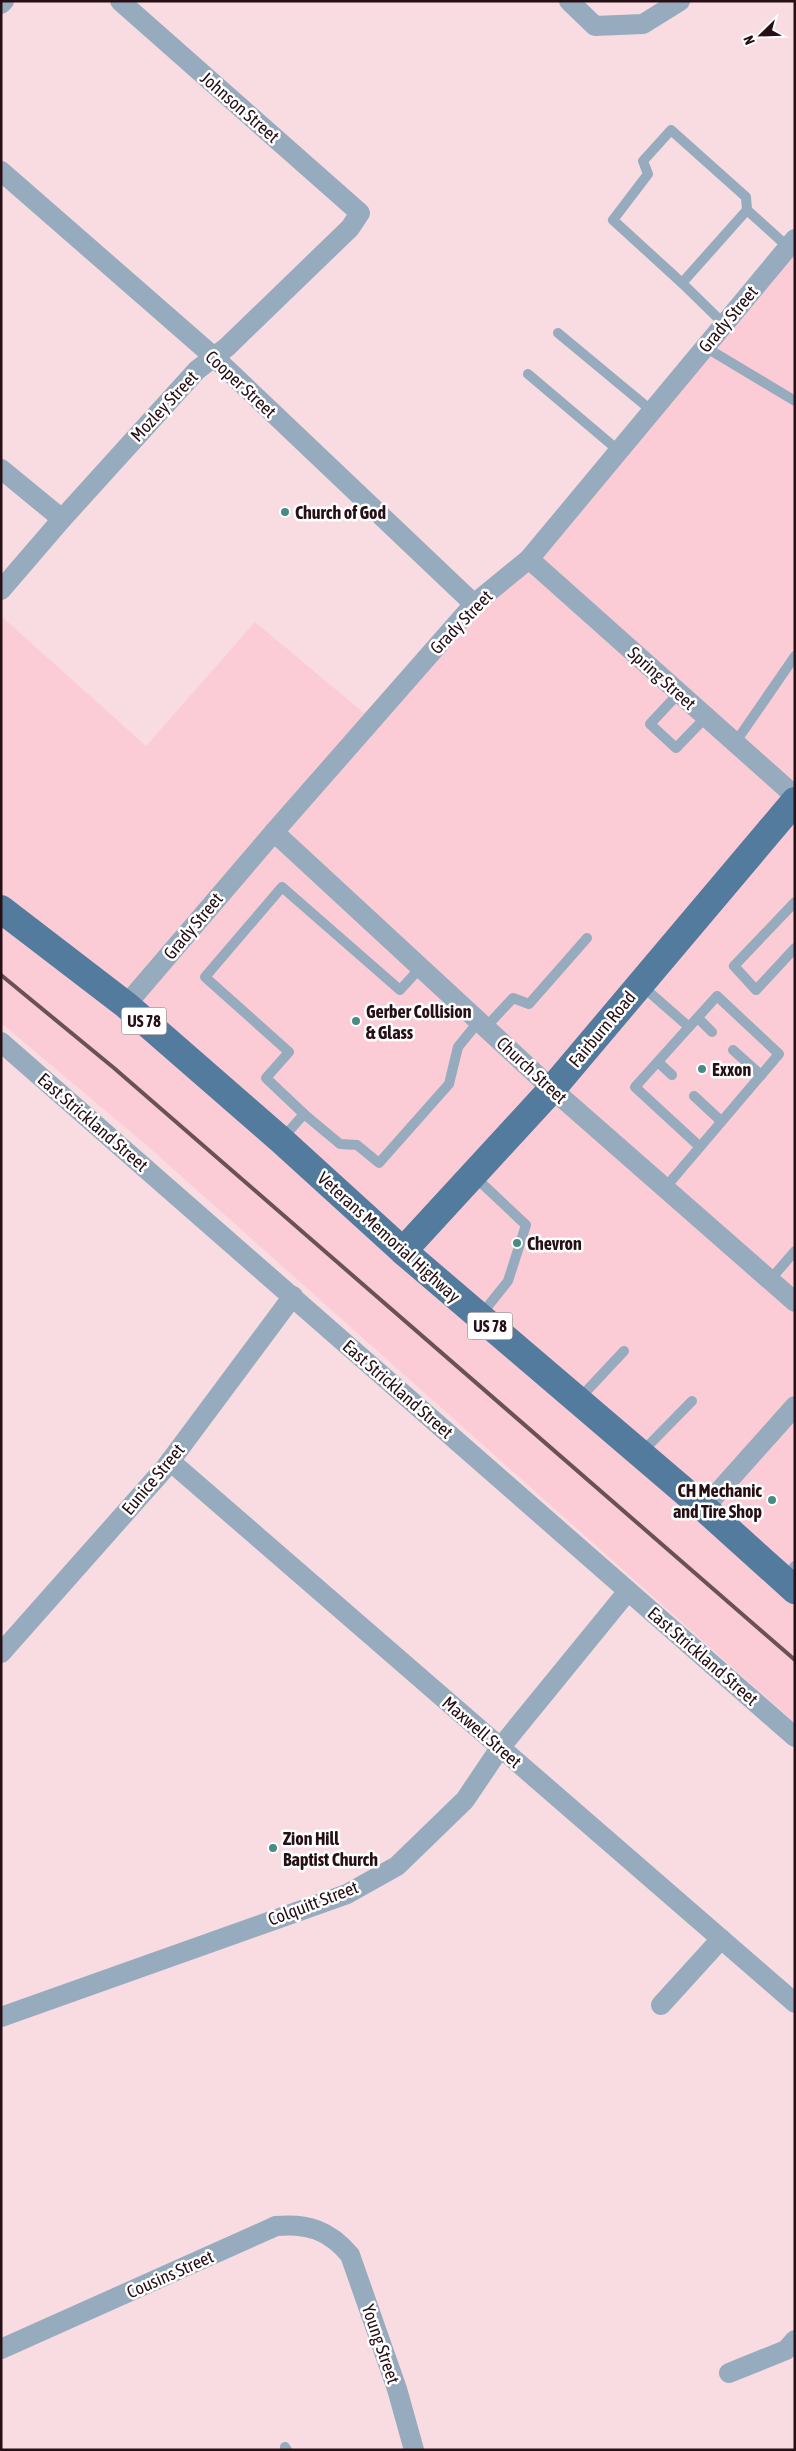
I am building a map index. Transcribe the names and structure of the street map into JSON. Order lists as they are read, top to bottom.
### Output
{
  "streets": {
    "main road": ["US 78", "Fairburn Road", "Veterans Memorial Highway"],
    "street": [
      "Johnson Street",
      "Grady Street",
      "Cooper Street",
      "Mozley Street",
      "Spring Street",
      "Church Street",
      "East Strickland Street",
      "Eunice Street",
      "Maxwell Street",
      "Colquitt Street",
      "Cousins Street",
      "Young Street"
    ]
  },
  "crossings": [
    ["Johnson Street", "Mozley Street"],
    ["Grady Street", "Cooper Street"],
    ["Grady Street", "Spring Street"],
    ["Grady Street", "Church Street"],
    ["Grady Street", "Veterans Memorial Highway"],
    ["Cooper Street", "Mozley Street"],
    ["Fairburn Road", "Church Street"],
    ["Fairburn Road", "Veterans Memorial Highway"],
    ["East Strickland Street", "Eunice Street"],
    ["East Strickland Street", "Colquitt Street"],
    ["Eunice Street", "Maxwell Street"],
    ["Maxwell Street", "Colquitt Street"],
    ["Cousins Street", "Young Street"]
  ],
  "places": [
    "Church of God",
    "Gerber Collision & Glass",
    "Exxon",
    "Chevron",
    "CH Mechanic and Tire Shop",
    "Zion Hill Baptist Church"
  ],
  "north": "bottom left"
}
